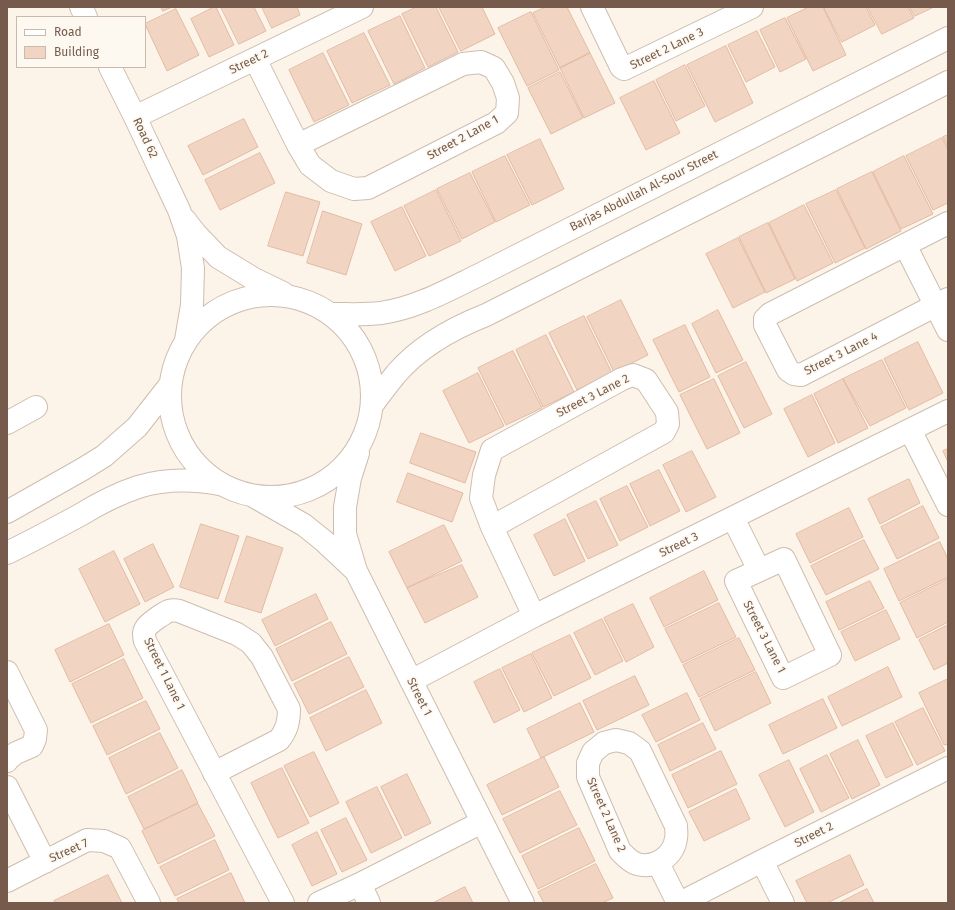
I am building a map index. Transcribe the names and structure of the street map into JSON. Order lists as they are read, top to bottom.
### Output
{
  "streets": {
    "street": [
      "Street 2 Lane 3",
      "Street 2",
      "Road 62",
      "Street 2 Lane 1",
      "Barjas Abdullah Al-Sour Street",
      "Street 3 Lane 4",
      "Street 3 Lane 2",
      "Street 3",
      "Street 3 Lane 1",
      "Street 1 Lane 1",
      "Street 1",
      "Street 2 Lane 2",
      "Street 7"
    ]
  },
  "crossings": [
    ["Street 2", "Road 62"],
    ["Street 2", "Street 2 Lane 1"],
    ["Street 3 Lane 2", "Street 3"],
    ["Street 3", "Street 1"]
  ],
  "legend": ["Road", "Building"]
}
